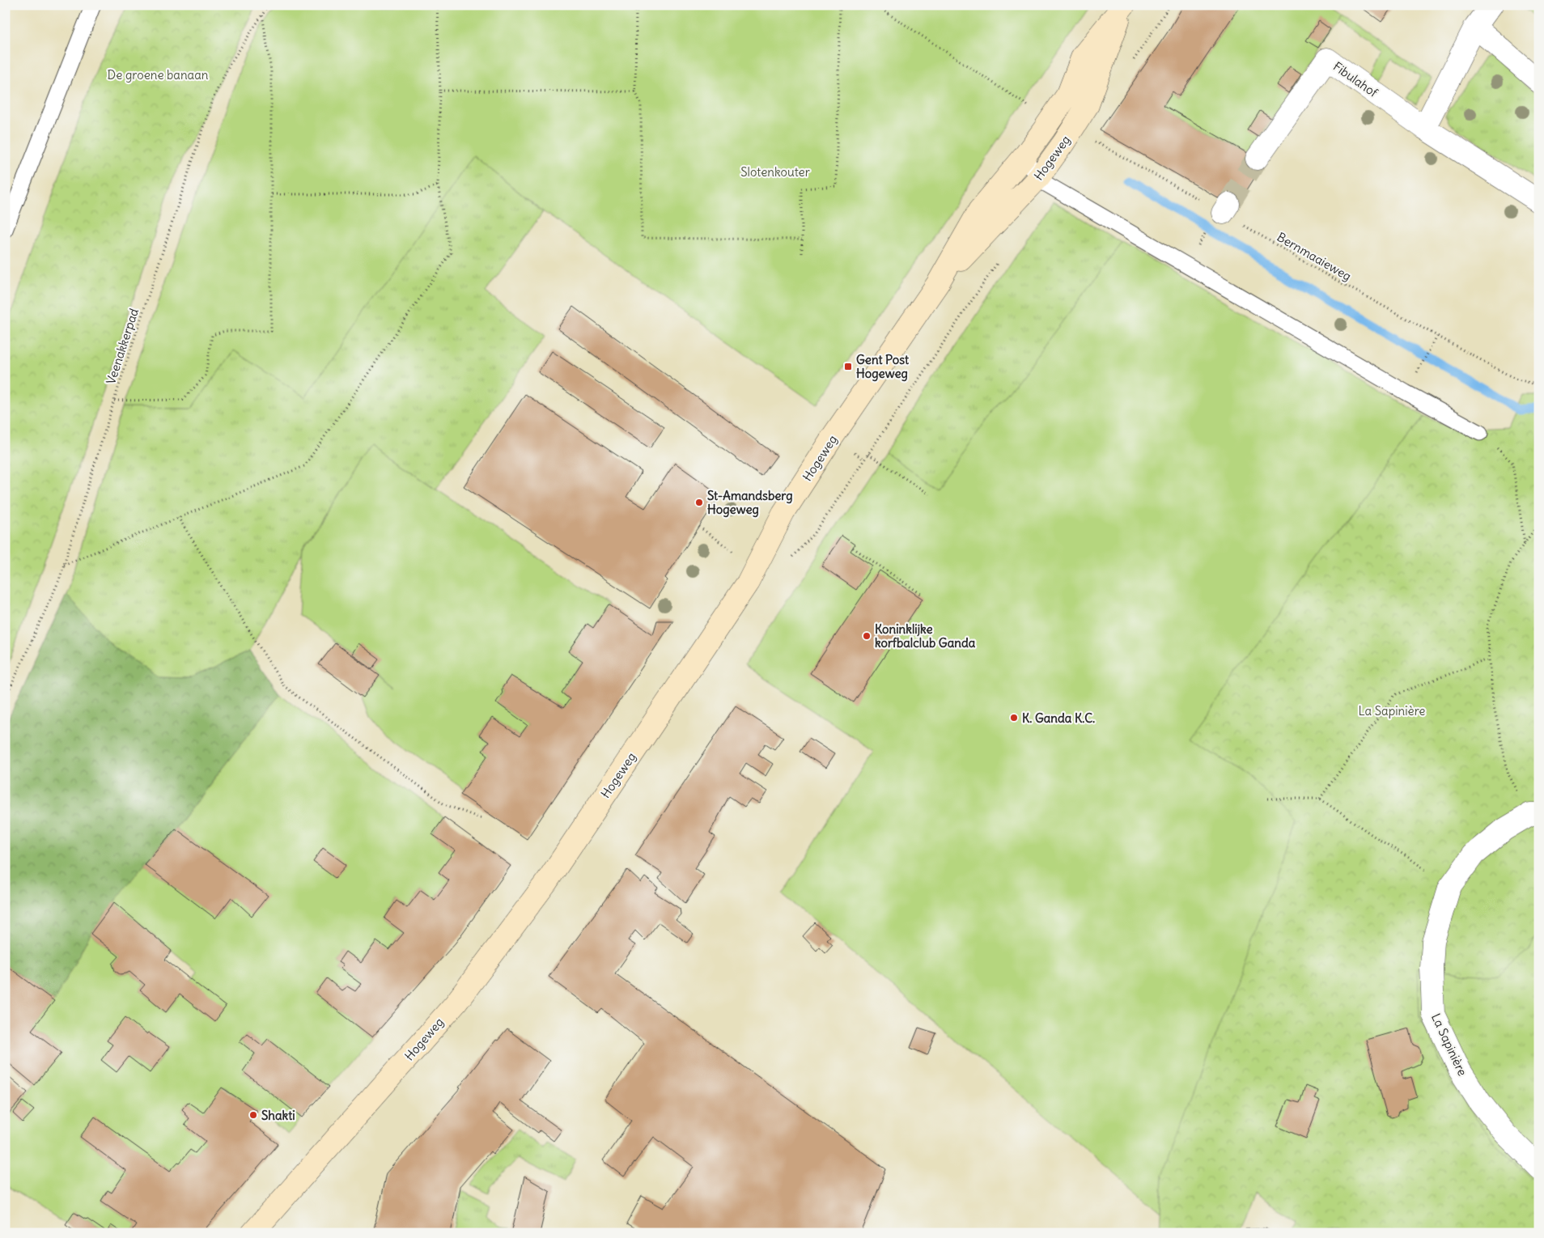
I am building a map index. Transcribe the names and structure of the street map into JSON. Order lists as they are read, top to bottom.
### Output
{
  "streets": {
    "street": ["Fibulahof", "Hogeweg", "La Sapinière"],
    "path": ["Bernmaaieweg", "Veenakkerpad"]
  },
  "parks": ["De groene banaan", "Slotenkouter", "La Sapinière"],
  "places": {
    "transit": ["Gent Post Hogeweg"],
    "other": [
      "St-Amandsberg Hogeweg",
      "Koninklijke korfbalclub Ganda",
      "K. Ganda K.C.",
      "Shakti"
    ]
  }
}
